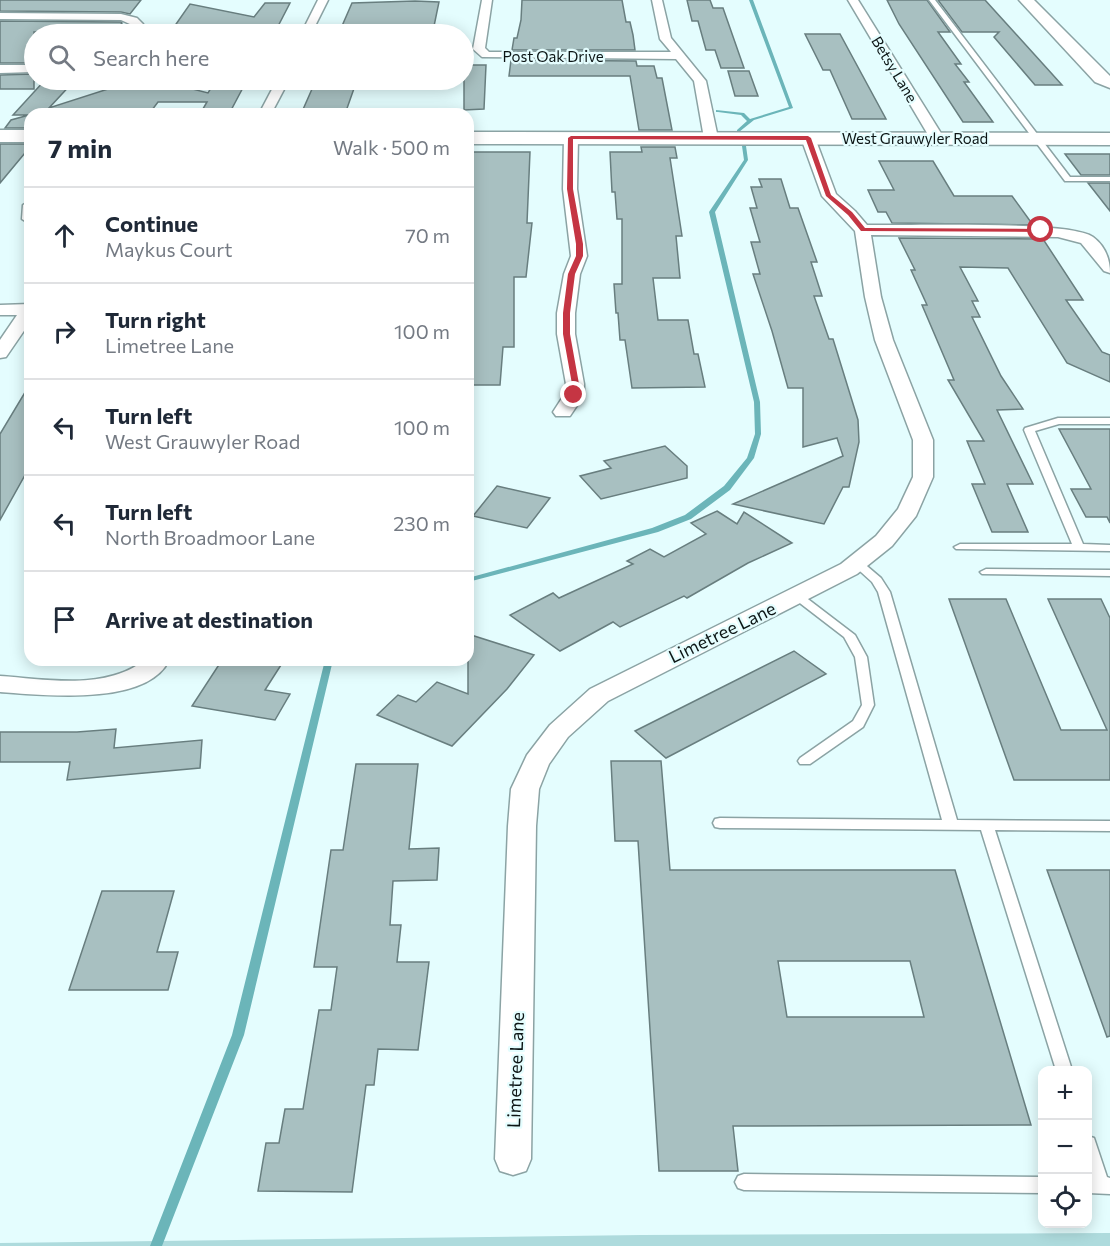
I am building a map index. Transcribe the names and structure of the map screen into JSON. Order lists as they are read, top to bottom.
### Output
{
  "streets": {
    "main road": ["West Grauwyler Road"],
    "street": ["Post Oak Drive", "Betsy Lane", "Limetree Lane"]
  },
  "crossings": [
    ["Betsy Lane", "West Grauwyler Road"]
  ],
  "page": {
    "search": "Search here",
    "heading": ["7 min", "Walk · 500 m"],
    "list": [
      ["Continue", "Maykus Court", "70 m"],
      ["Turn right", "Limetree Lane", "100 m"],
      ["Turn left", "West Grauwyler Road", "100 m"],
      ["Turn left", "North Broadmoor Lane", "230 m"],
      "Arrive at destination"
    ],
    "map_buttons": ["+", "−"]
  }
}
